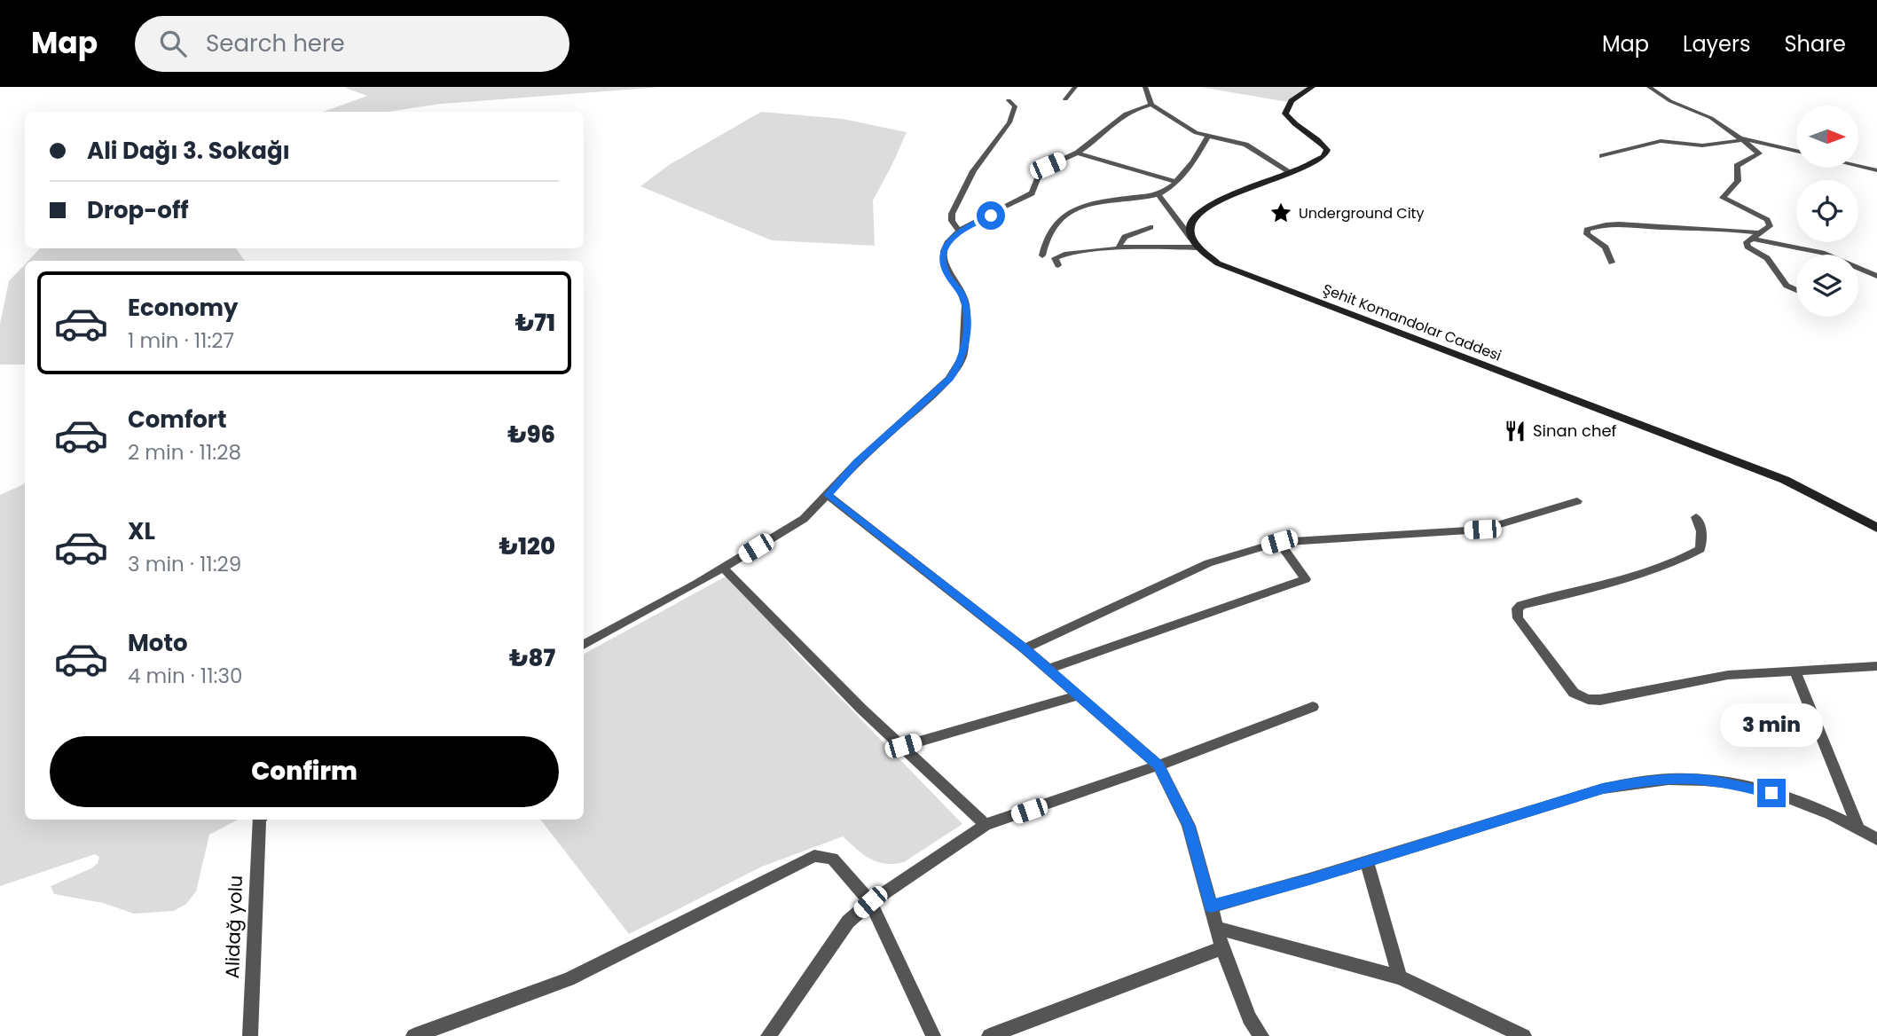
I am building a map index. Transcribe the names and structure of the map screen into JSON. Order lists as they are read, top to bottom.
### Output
{
  "streets": {
    "main road": ["Şehit Komandolar Caddesi"],
    "street": ["Alidağ yolu"]
  },
  "places": {
    "place": ["Underground City"],
    "restaurant": ["Sinan chef"]
  },
  "north": "right",
  "page": {
    "header": "Map",
    "search": "Search here",
    "nav": ["Map", "Layers", "Share"],
    "banner": ["Ali Dağı 3. Sokağı", "Drop-off"],
    "list": [
      {
        "name": "Economy",
        "note": "1 min · 11:27",
        "value": "₺71"
      },
      {
        "name": "Comfort",
        "note": "2 min · 11:28",
        "value": "₺96"
      },
      {
        "name": "XL",
        "note": "3 min · 11:29",
        "value": "₺120"
      },
      {
        "name": "Moto",
        "note": "4 min · 11:30",
        "value": "₺87"
      }
    ],
    "bubble": "3 min",
    "buttons": "Confirm"
  }
}
